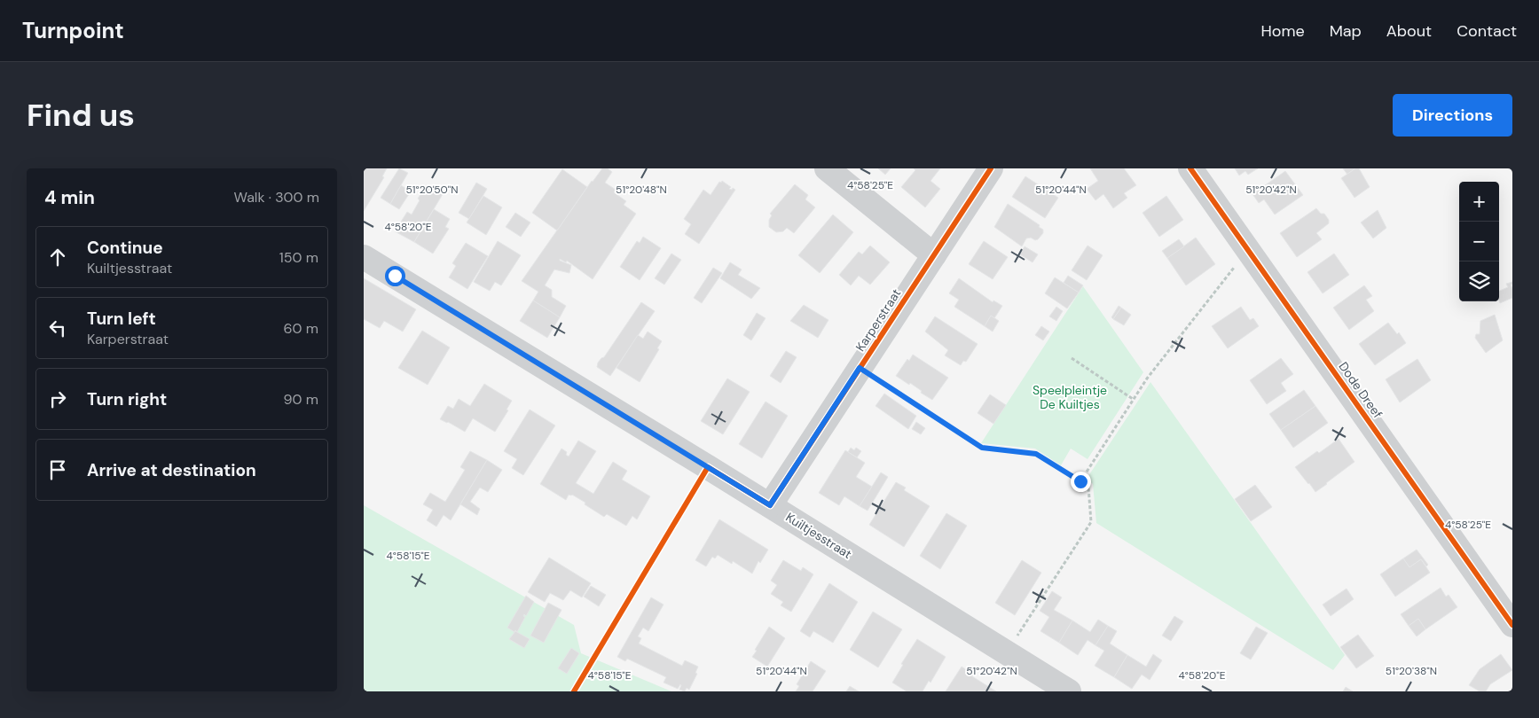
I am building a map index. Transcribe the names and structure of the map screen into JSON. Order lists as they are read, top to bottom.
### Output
{
  "streets": {
    "street": ["Karperstraat", "Dode Dreef", "Kuiltjesstraat"]
  },
  "crossings": [
    ["Karperstraat", "Kuiltjesstraat"]
  ],
  "parks": ["Speelpleintje De Kuiltjes"],
  "page": {
    "header": "Turnpoint",
    "nav": [
      "Home",
      "Map",
      "About",
      "Contact"
    ],
    "buttons": "Directions",
    "title": "Find us",
    "heading": ["4 min", "Walk · 300 m"],
    "map_buttons": ["+", "−"],
    "list": [
      ["Continue", "Kuiltjesstraat", "150 m"],
      ["Turn left", "Karperstraat", "60 m"],
      ["Turn right", "90 m"],
      "Arrive at destination"
    ]
  },
  "coordinates": [
    "4°58'25\"E",
    "51°20'50\"N",
    "51°20'48\"N",
    "51°20'44\"N",
    "51°20'42\"N",
    "4°58'20\"E",
    "4°58'15\"E",
    "51°20'38\"N"
  ]
}
